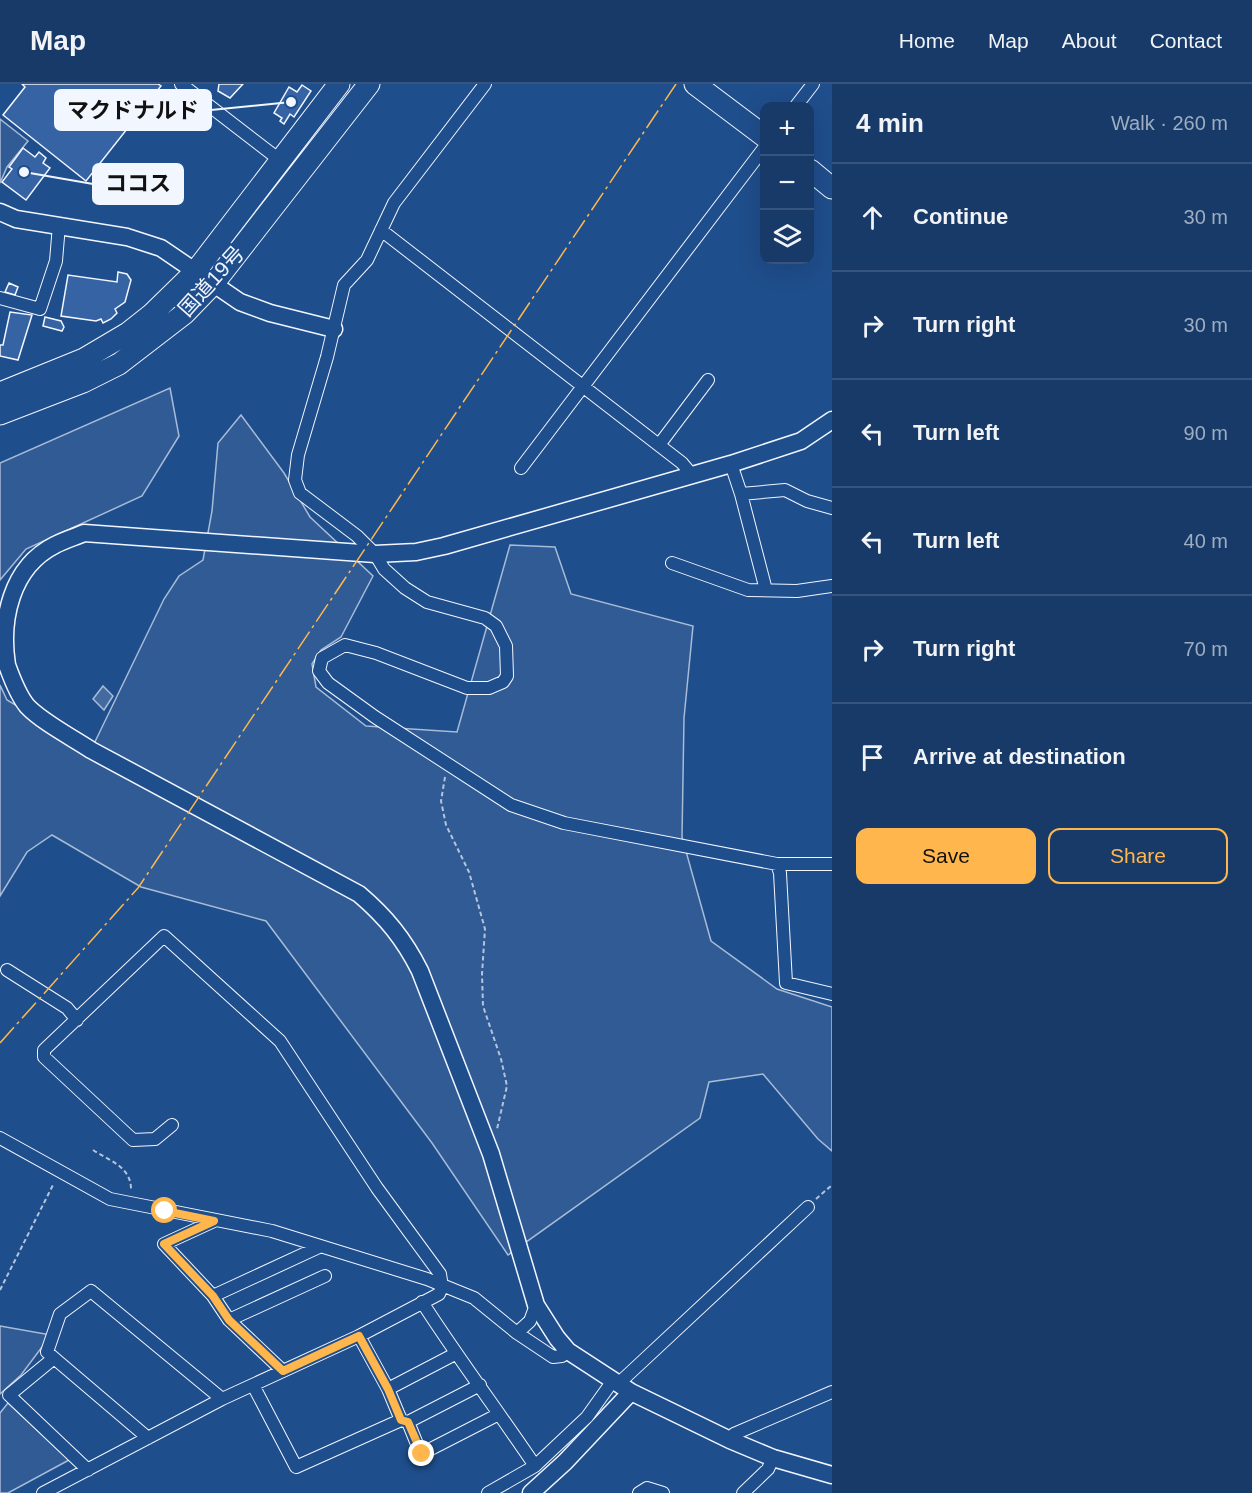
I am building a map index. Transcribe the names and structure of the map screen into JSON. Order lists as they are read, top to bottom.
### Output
{
  "streets": {
    "highway": ["国道19号"]
  },
  "places": ["マクドナルド", "ココス"],
  "page": {
    "header": "Map",
    "nav": [
      "Home",
      "Map",
      "About",
      "Contact"
    ],
    "heading": ["4 min", "Walk · 260 m"],
    "map_buttons": ["+", "−"],
    "list": [
      ["Continue", "30 m"],
      ["Turn right", "30 m"],
      ["Turn left", "90 m"],
      ["Turn left", "40 m"],
      ["Turn right", "70 m"],
      "Arrive at destination"
    ],
    "buttons": ["Save", "Share"]
  }
}
